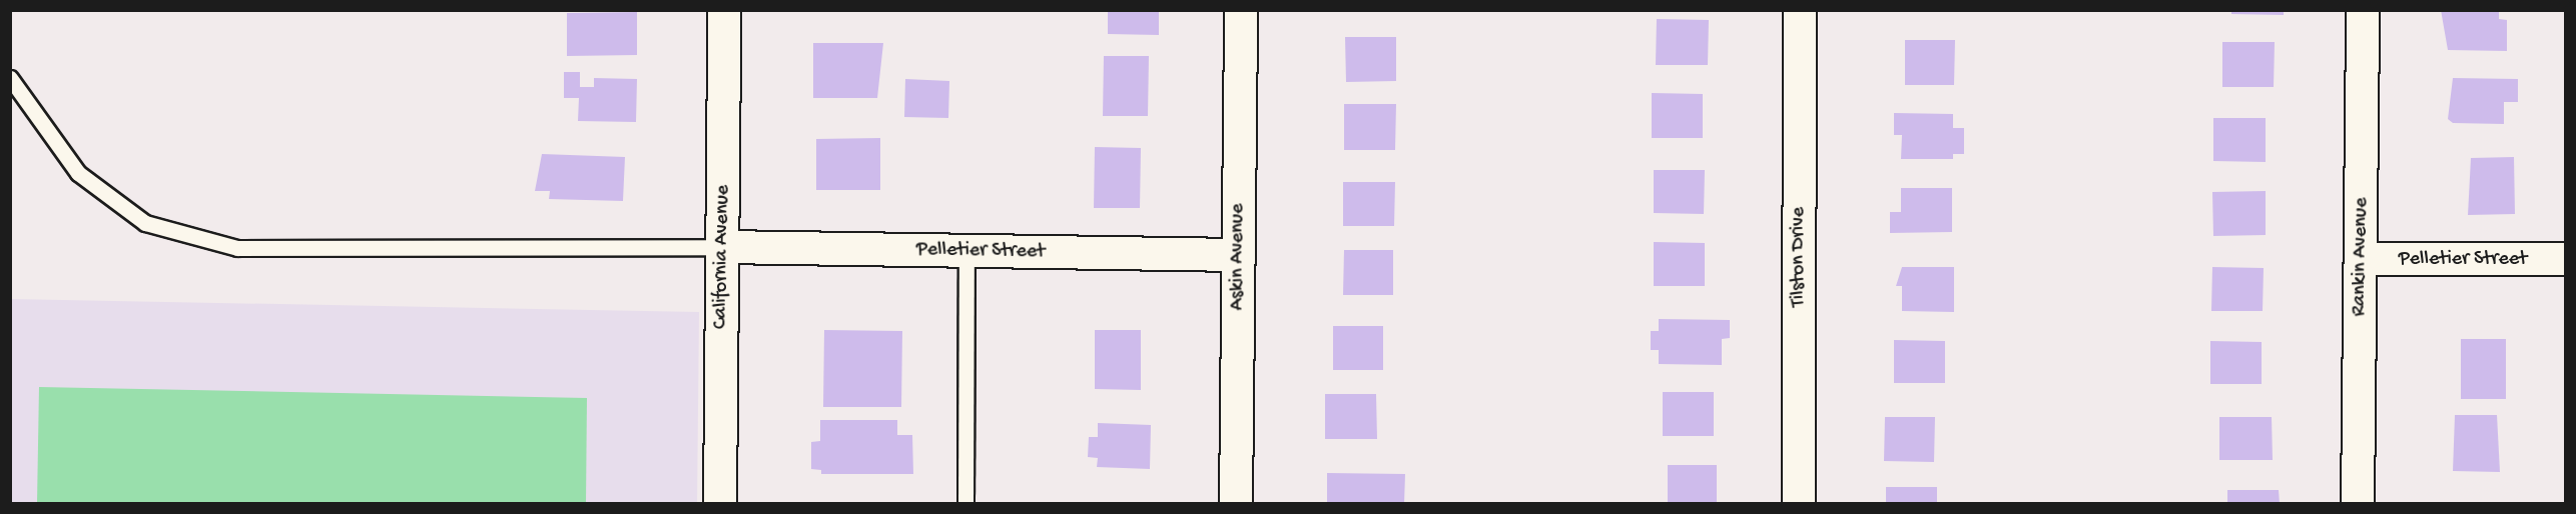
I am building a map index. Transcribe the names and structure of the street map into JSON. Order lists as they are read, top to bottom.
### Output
{
  "streets": {
    "street": [
      "Pelletier Street",
      "California Avenue",
      "Askin Avenue",
      "Tilston Drive",
      "Rankin Avenue"
    ]
  },
  "crossings": [
    ["Pelletier Street", "California Avenue"],
    ["Pelletier Street", "Askin Avenue"],
    ["Pelletier Street", "Rankin Avenue"]
  ]
}
